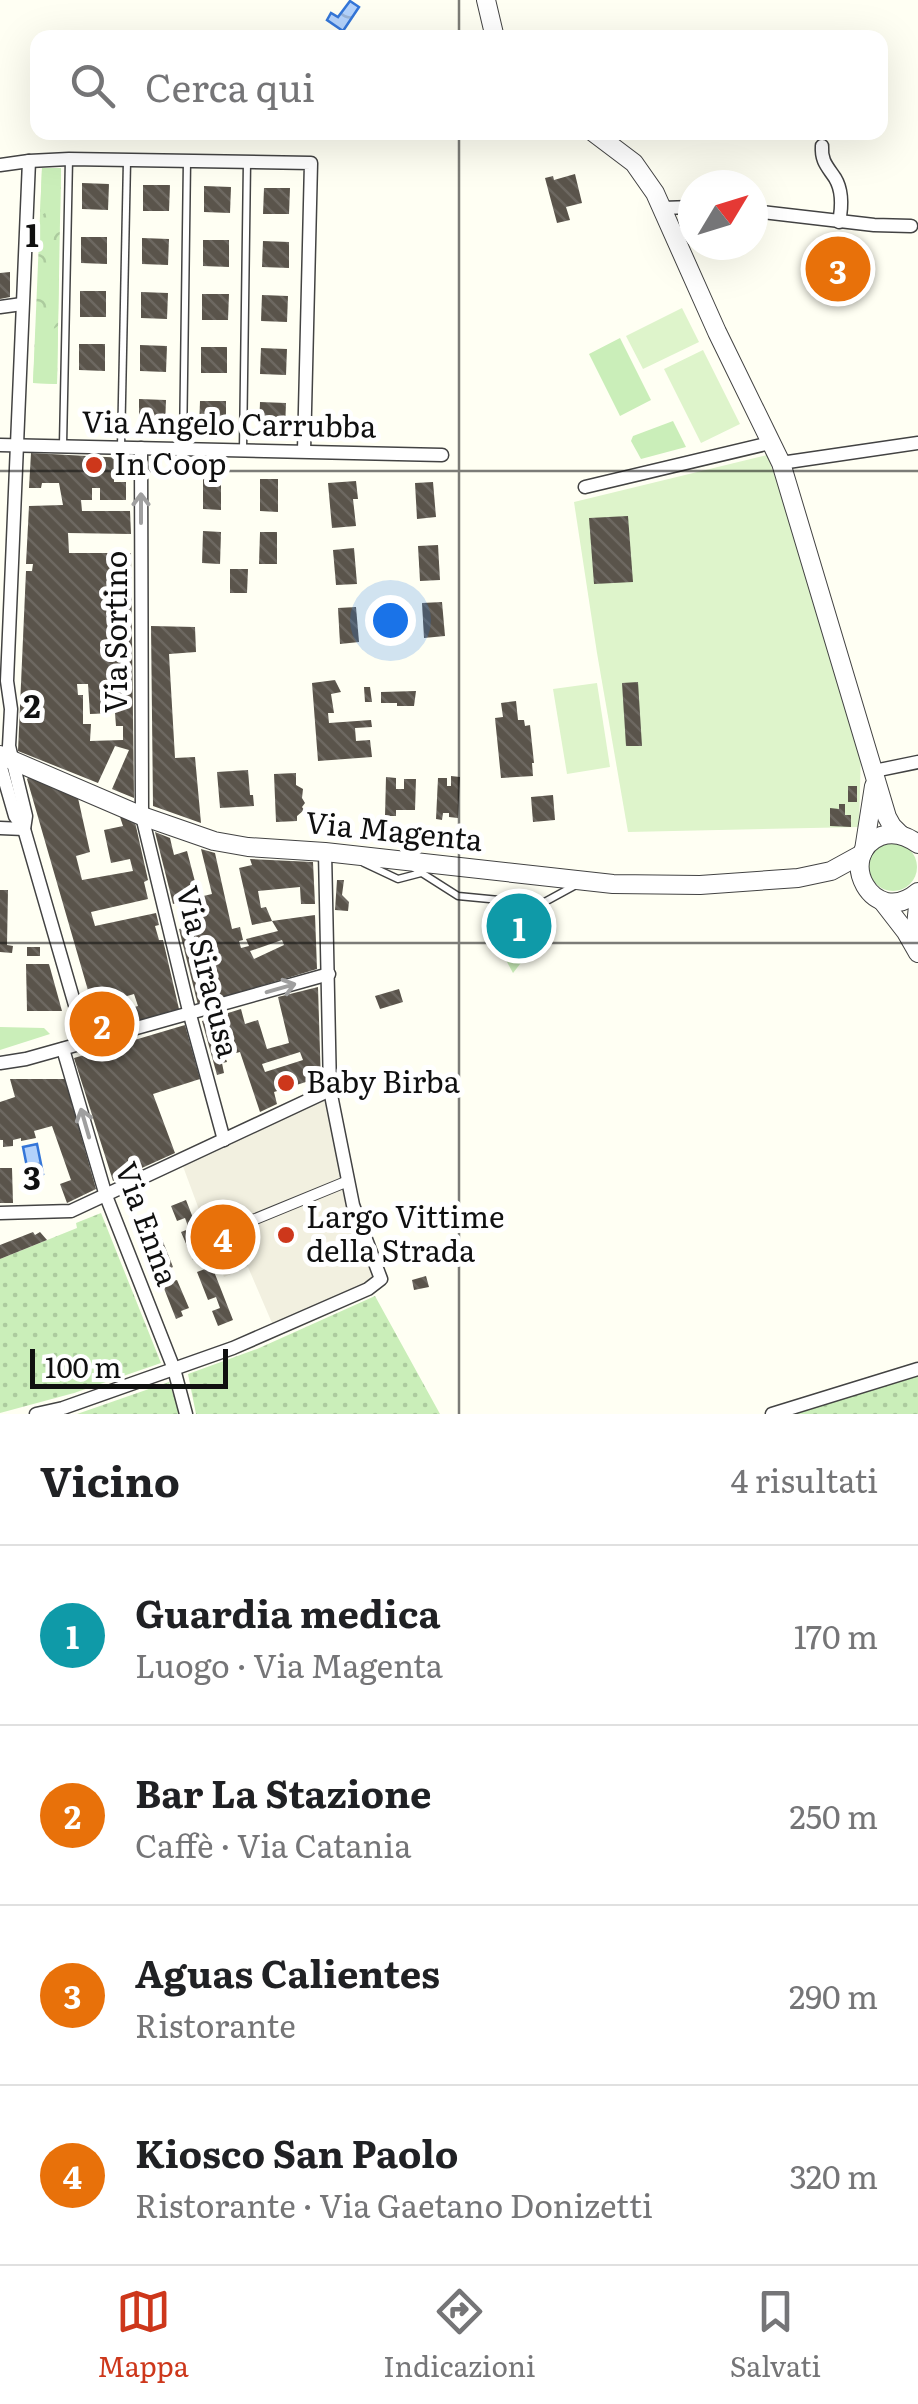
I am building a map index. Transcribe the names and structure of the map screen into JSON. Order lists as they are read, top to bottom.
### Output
{
  "streets": {
    "street": [
      "Via Angelo Carrubba",
      "Via Sortino",
      "Via Magenta",
      "Via Siracusa",
      "Via Enna"
    ]
  },
  "crossings": [
    ["Via Angelo Carrubba", "Via Sortino"],
    ["Via Sortino", "Via Magenta"],
    ["Via Sortino", "Via Siracusa"],
    ["Via Magenta", "Via Siracusa"]
  ],
  "one_way": ["Via Sortino", "Via Enna"],
  "places": ["In Coop", "Baby Birba", "Largo Vittime della Strada"],
  "scale_bar": "100 m",
  "north": "top right",
  "page": {
    "search": "Cerca qui",
    "pins": [
      "3",
      "1",
      "2",
      "4"
    ],
    "scale": "100 m",
    "heading": ["Vicino", "4 risultati"],
    "list": [
      {
        "mark": "1",
        "name": "Guardia medica",
        "note": "Luogo · Via Magenta",
        "value": "170 m"
      },
      {
        "mark": "2",
        "name": "Bar La Stazione",
        "note": "Caffè · Via Catania",
        "value": "250 m"
      },
      {
        "mark": "3",
        "name": "Aguas Calientes",
        "note": "Ristorante",
        "value": "290 m"
      },
      {
        "mark": "4",
        "name": "Kiosco San Paolo",
        "note": "Ristorante · Via Gaetano Donizetti",
        "value": "320 m"
      }
    ],
    "nav": ["Mappa", "Indicazioni", "Salvati"]
  },
  "grid": {
    "rows": ["1", "2", "3"]
  }
}
